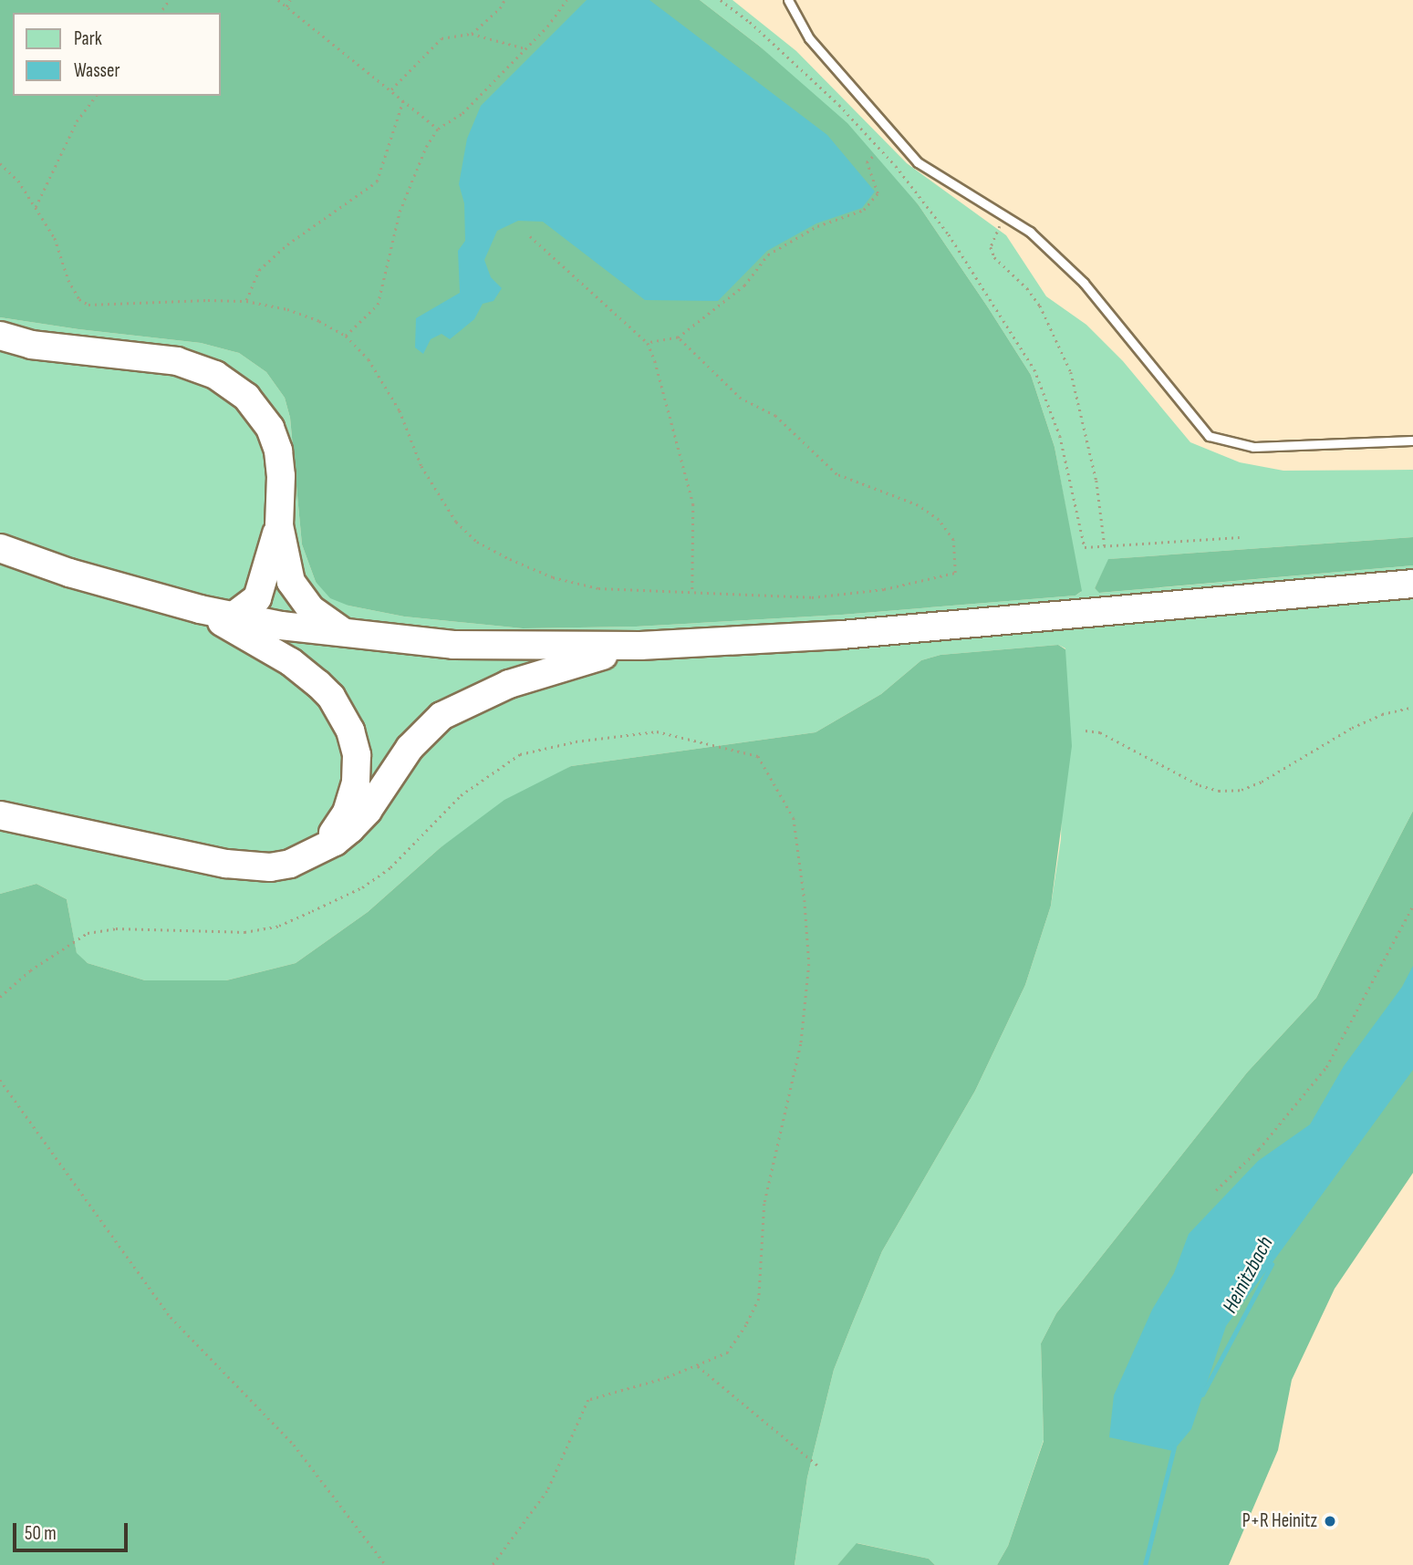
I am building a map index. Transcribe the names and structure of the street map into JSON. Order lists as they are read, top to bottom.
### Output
{
  "water": ["Heinitzbach"],
  "places": ["P+R Heinitz"],
  "legend": ["Park", "Wasser"],
  "scale_bar": "50 m"
}
